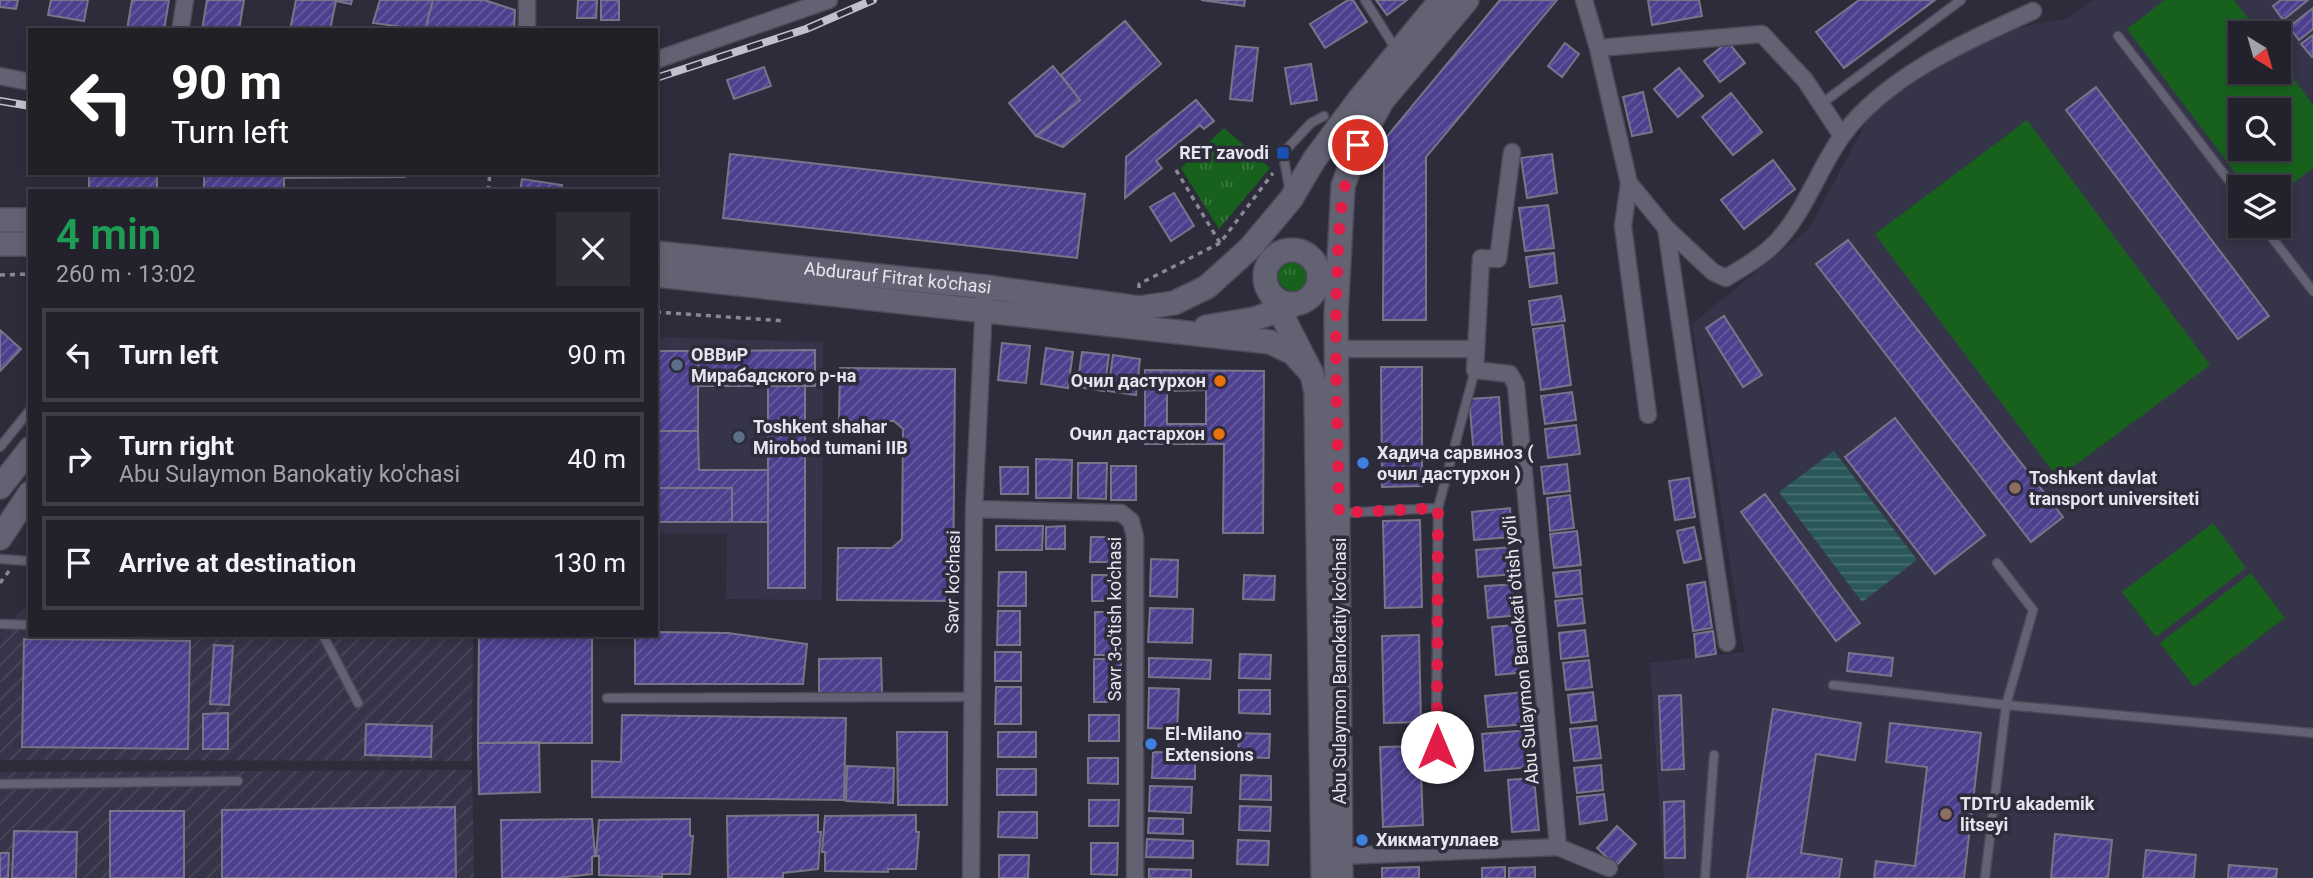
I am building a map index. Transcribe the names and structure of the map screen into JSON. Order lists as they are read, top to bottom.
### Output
{
  "streets": {
    "main road": ["Abdurauf Fitrat ko'chasi", "Abu Sulaymon Banokatiy ko'chasi"],
    "street": ["Savr ko'chasi", "Savr 3-o'tish ko'chasi", "Abu Sulaymon Banokati o'tish yo'li"]
  },
  "crossings": [
    ["Abdurauf Fitrat ko'chasi", "Savr ko'chasi"],
    ["Abdurauf Fitrat ko'chasi", "Abu Sulaymon Banokatiy ko'chasi"],
    ["Savr ko'chasi", "Savr 3-o'tish ko'chasi"]
  ],
  "places": {
    "transit": ["RET zavodi"],
    "other": [
      "ОВВиР Мирабадского р-на",
      "Очил дастурхон",
      "Очил дастархон",
      "Toshkent shahar Mirobod tumani IIB",
      "Хадича сарвиноз ( очил дастурхон )",
      "Toshkent davlat transport universiteti",
      "El-Milano Extensions",
      "TDTrU akademik litseyi",
      "Хикматуллаев"
    ]
  },
  "north": "bottom right",
  "page": {
    "turn": ["90 m", "Turn left"],
    "heading": ["4 min", "260 m · 13:02"],
    "list": [
      {
        "name": "Turn left",
        "value": "90 m"
      },
      {
        "name": "Turn right",
        "note": "Abu Sulaymon Banokatiy ko'chasi",
        "value": "40 m"
      },
      {
        "name": "Arrive at destination",
        "value": "130 m"
      }
    ]
  }
}
